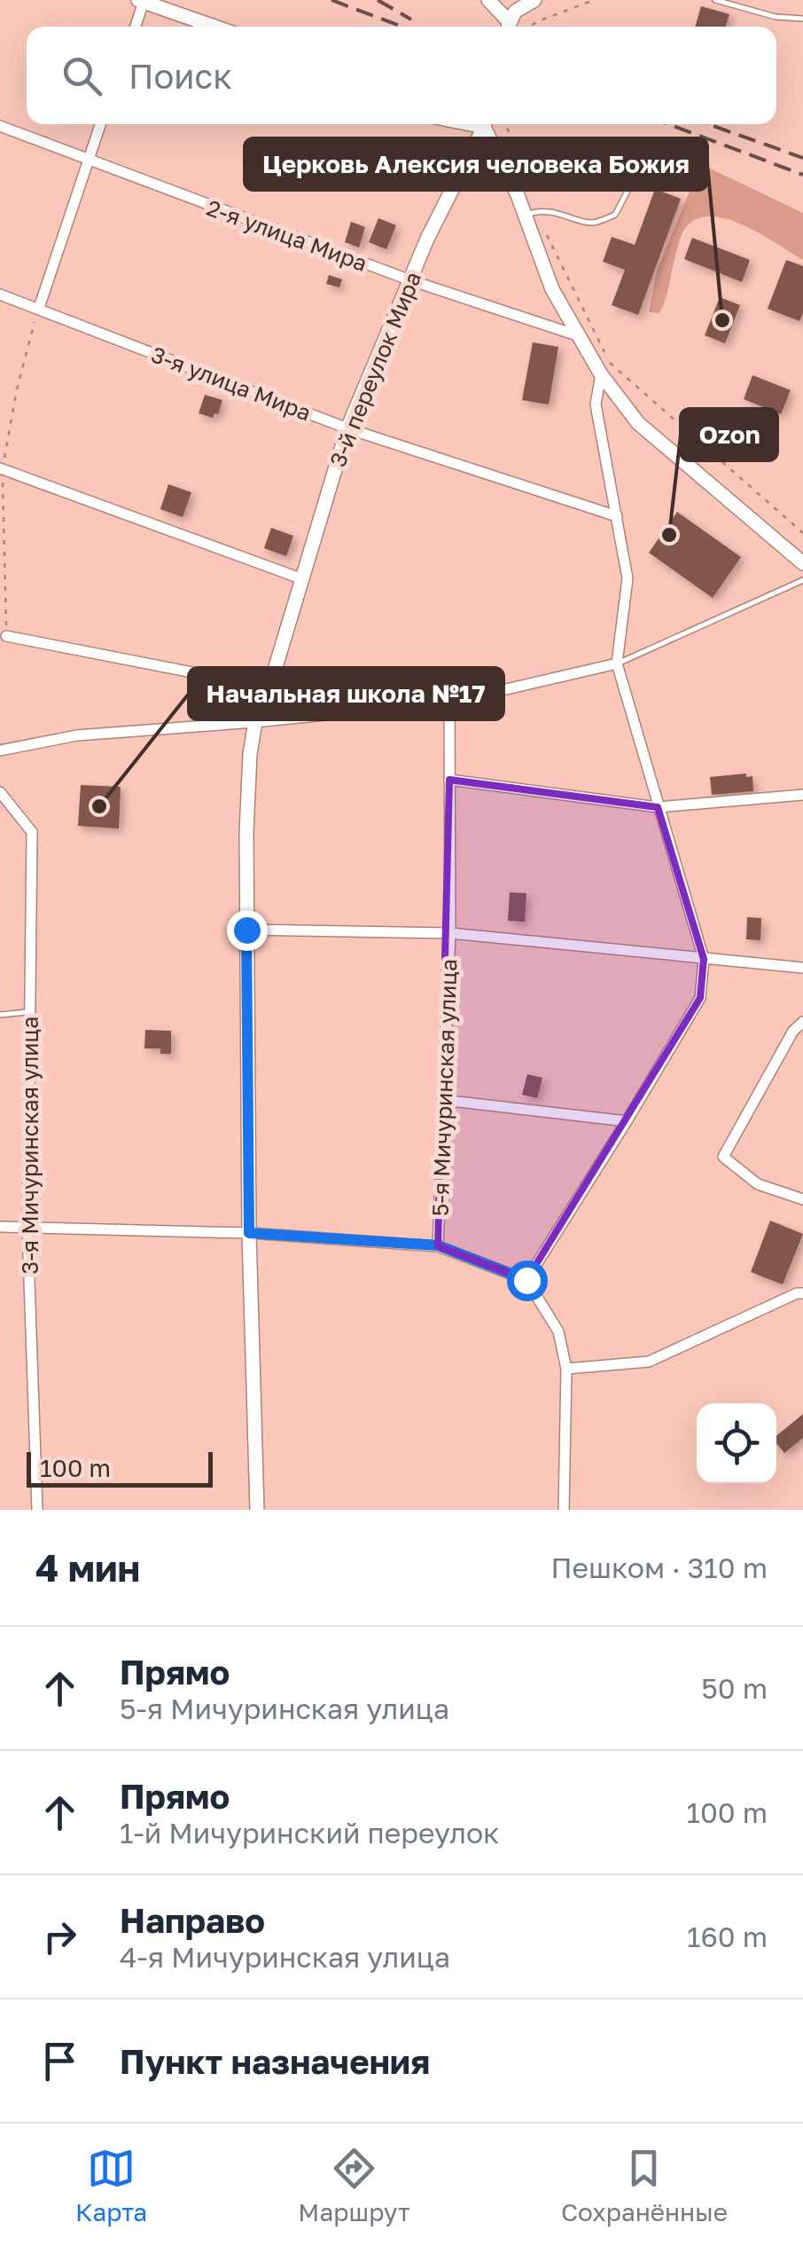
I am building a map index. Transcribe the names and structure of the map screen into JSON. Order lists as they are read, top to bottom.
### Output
{
  "streets": {
    "street": [
      "2-я улица Мира",
      "3-й переулок Мира",
      "3-я улица Мира",
      "5-я Мичуринская улица",
      "3-я Мичуринская улица"
    ]
  },
  "crossings": [
    ["2-я улица Мира", "3-й переулок Мира"],
    ["3-й переулок Мира", "3-я улица Мира"]
  ],
  "places": ["Церковь Алексия человека Божия", "Ozon", "Начальная школа №17"],
  "scale_bar": "100 m",
  "page": {
    "search": "Поиск",
    "scale": "100 m",
    "heading": ["4 мин", "Пешком · 310 m"],
    "list": [
      ["Прямо", "5-я Мичуринская улица", "50 m"],
      ["Прямо", "1-й Мичуринский переулок", "100 m"],
      ["Направо", "4-я Мичуринская улица", "160 m"],
      "Пункт назначения"
    ],
    "nav": ["Карта", "Маршрут", "Сохранённые"]
  }
}
